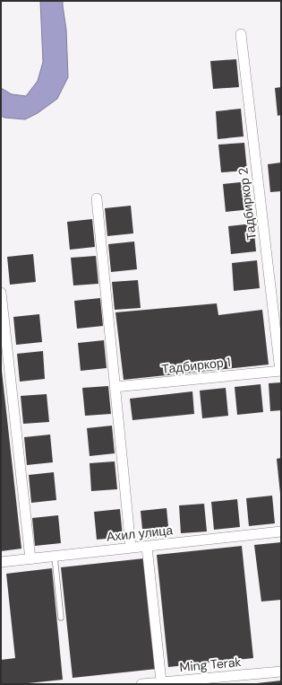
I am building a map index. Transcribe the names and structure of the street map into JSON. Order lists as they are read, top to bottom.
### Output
{
  "streets": {
    "street": [
      "Тадбиркор 2",
      "Тадбиркор 1",
      "Ахил улица",
      "Ming Terak"
    ]
  },
  "crossings": [
    ["Тадбиркор 2", "Тадбиркор 1"]
  ]
}
